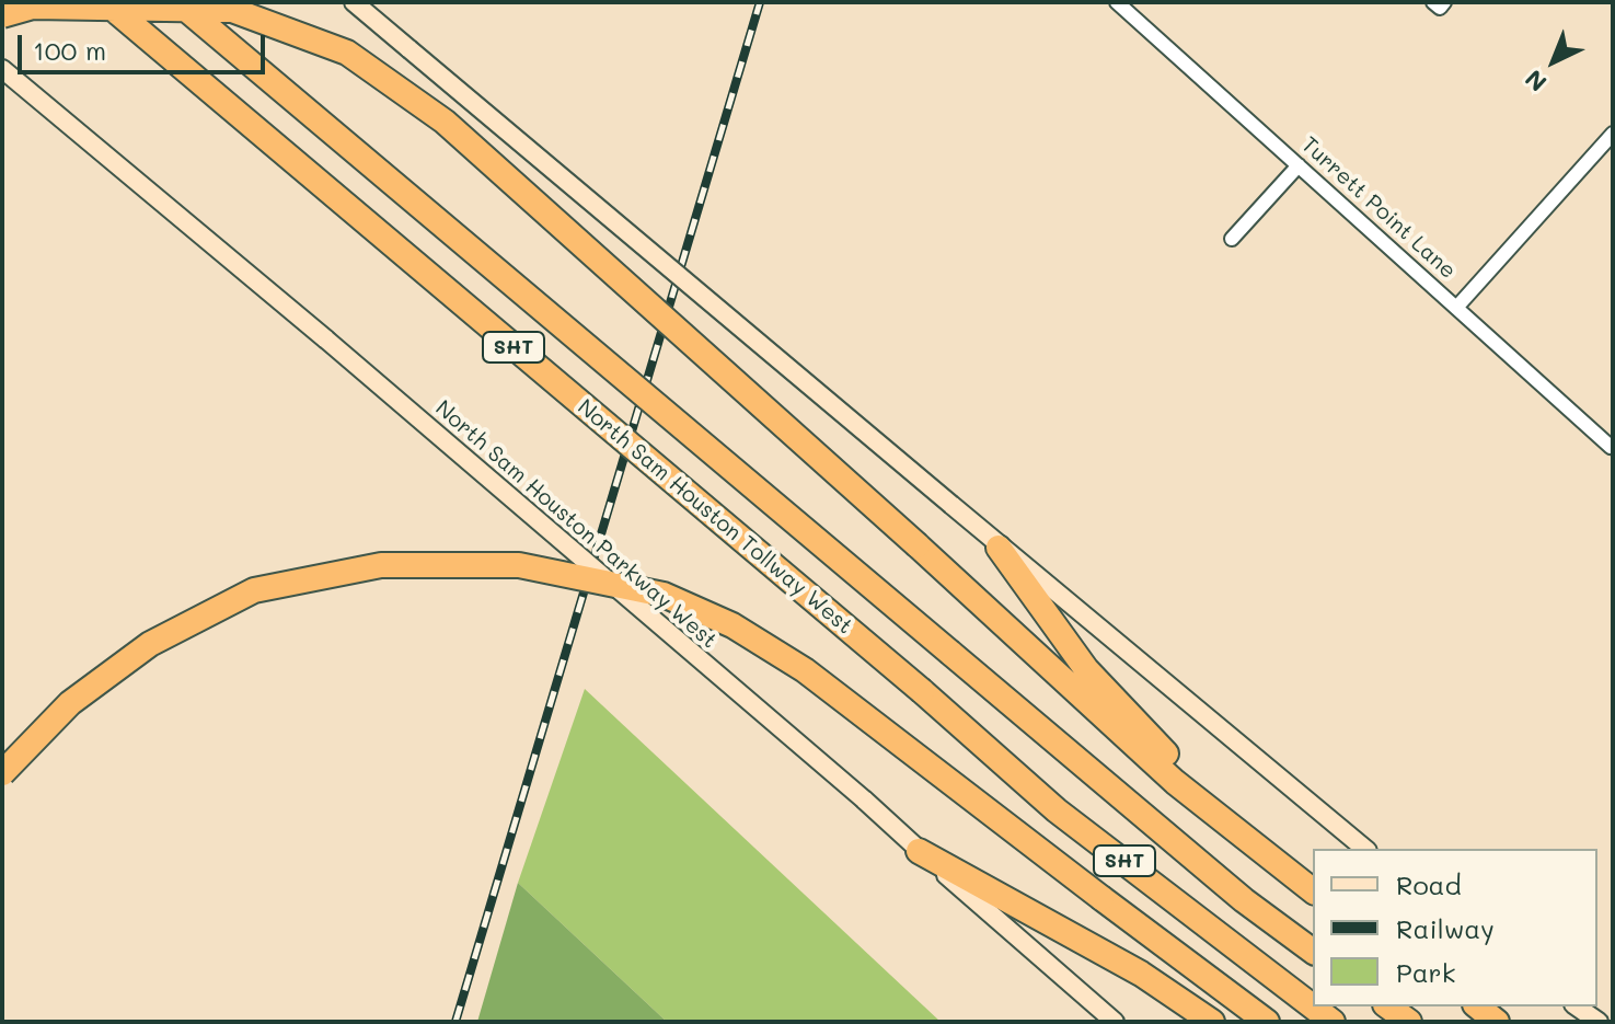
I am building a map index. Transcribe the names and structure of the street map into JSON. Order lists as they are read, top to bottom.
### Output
{
  "streets": {
    "highway": ["SHT", "North Sam Houston Tollway West"],
    "main road": ["North Sam Houston Parkway West"],
    "street": ["Turrett Point Lane"]
  },
  "legend": ["Road", "Railway", "Park"],
  "scale_bar": "100 m",
  "north": "bottom left"
}
